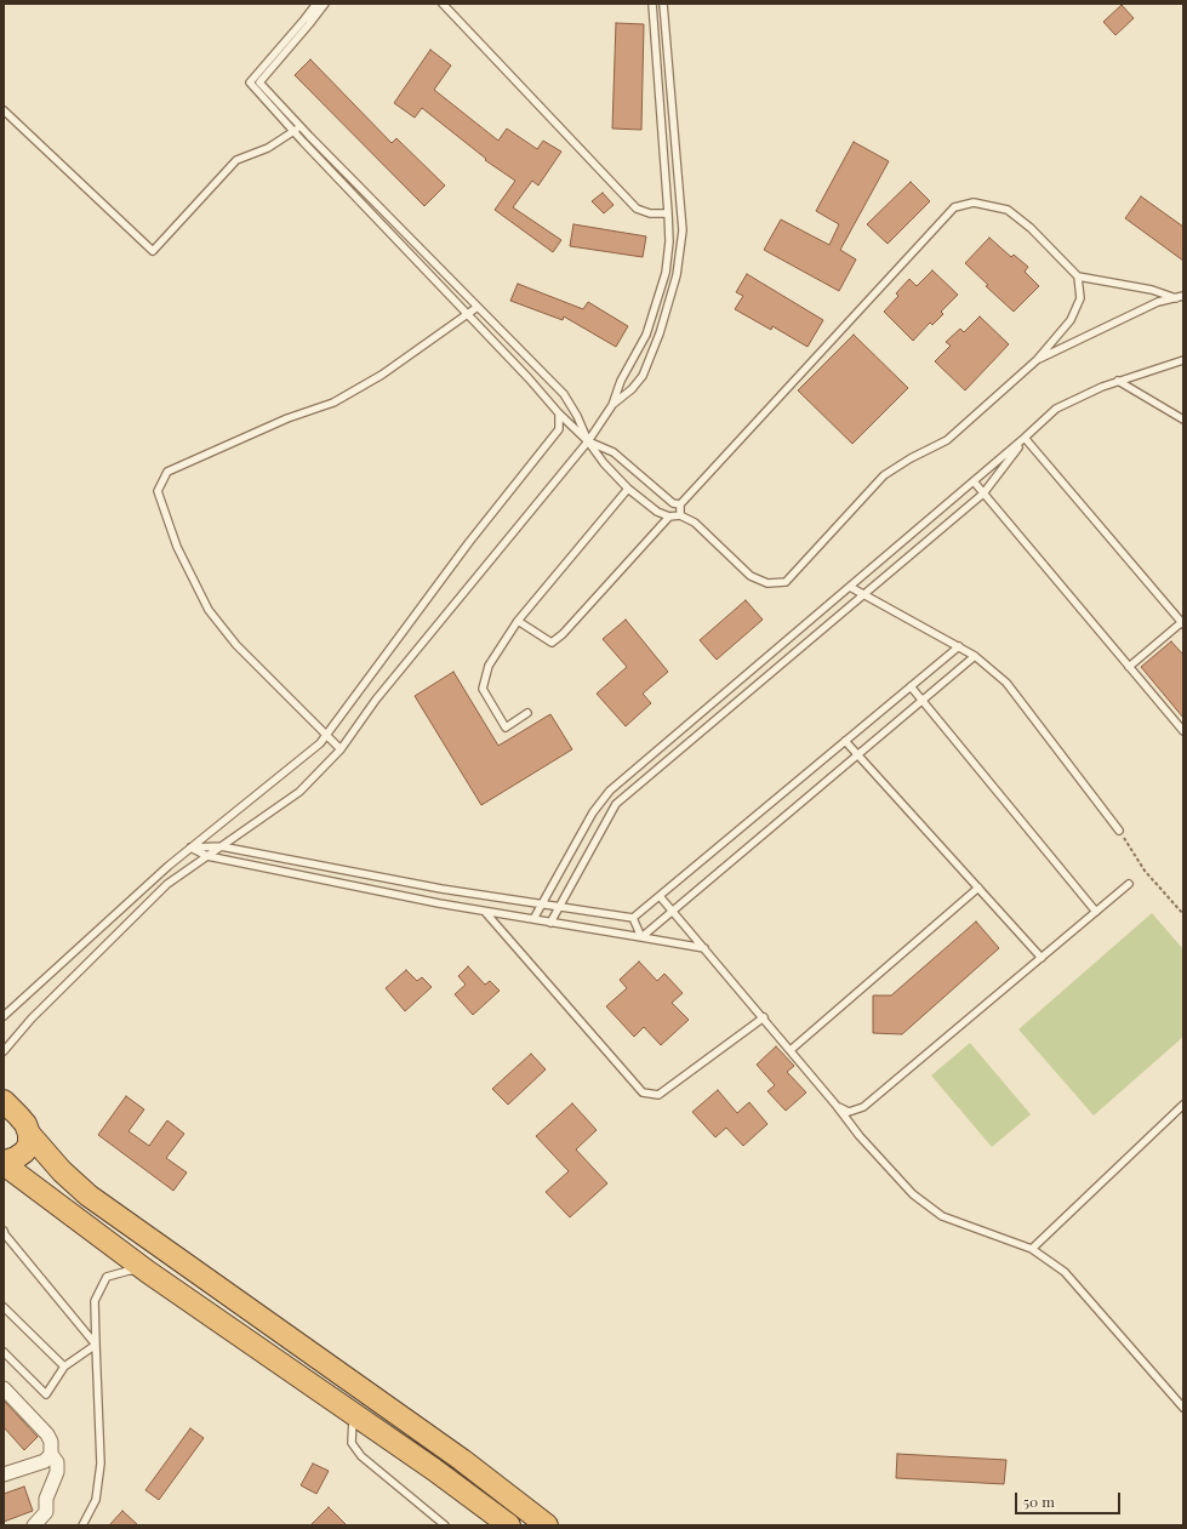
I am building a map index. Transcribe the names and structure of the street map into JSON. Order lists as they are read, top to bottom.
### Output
{
  "scale_bar": "50 m"
}
